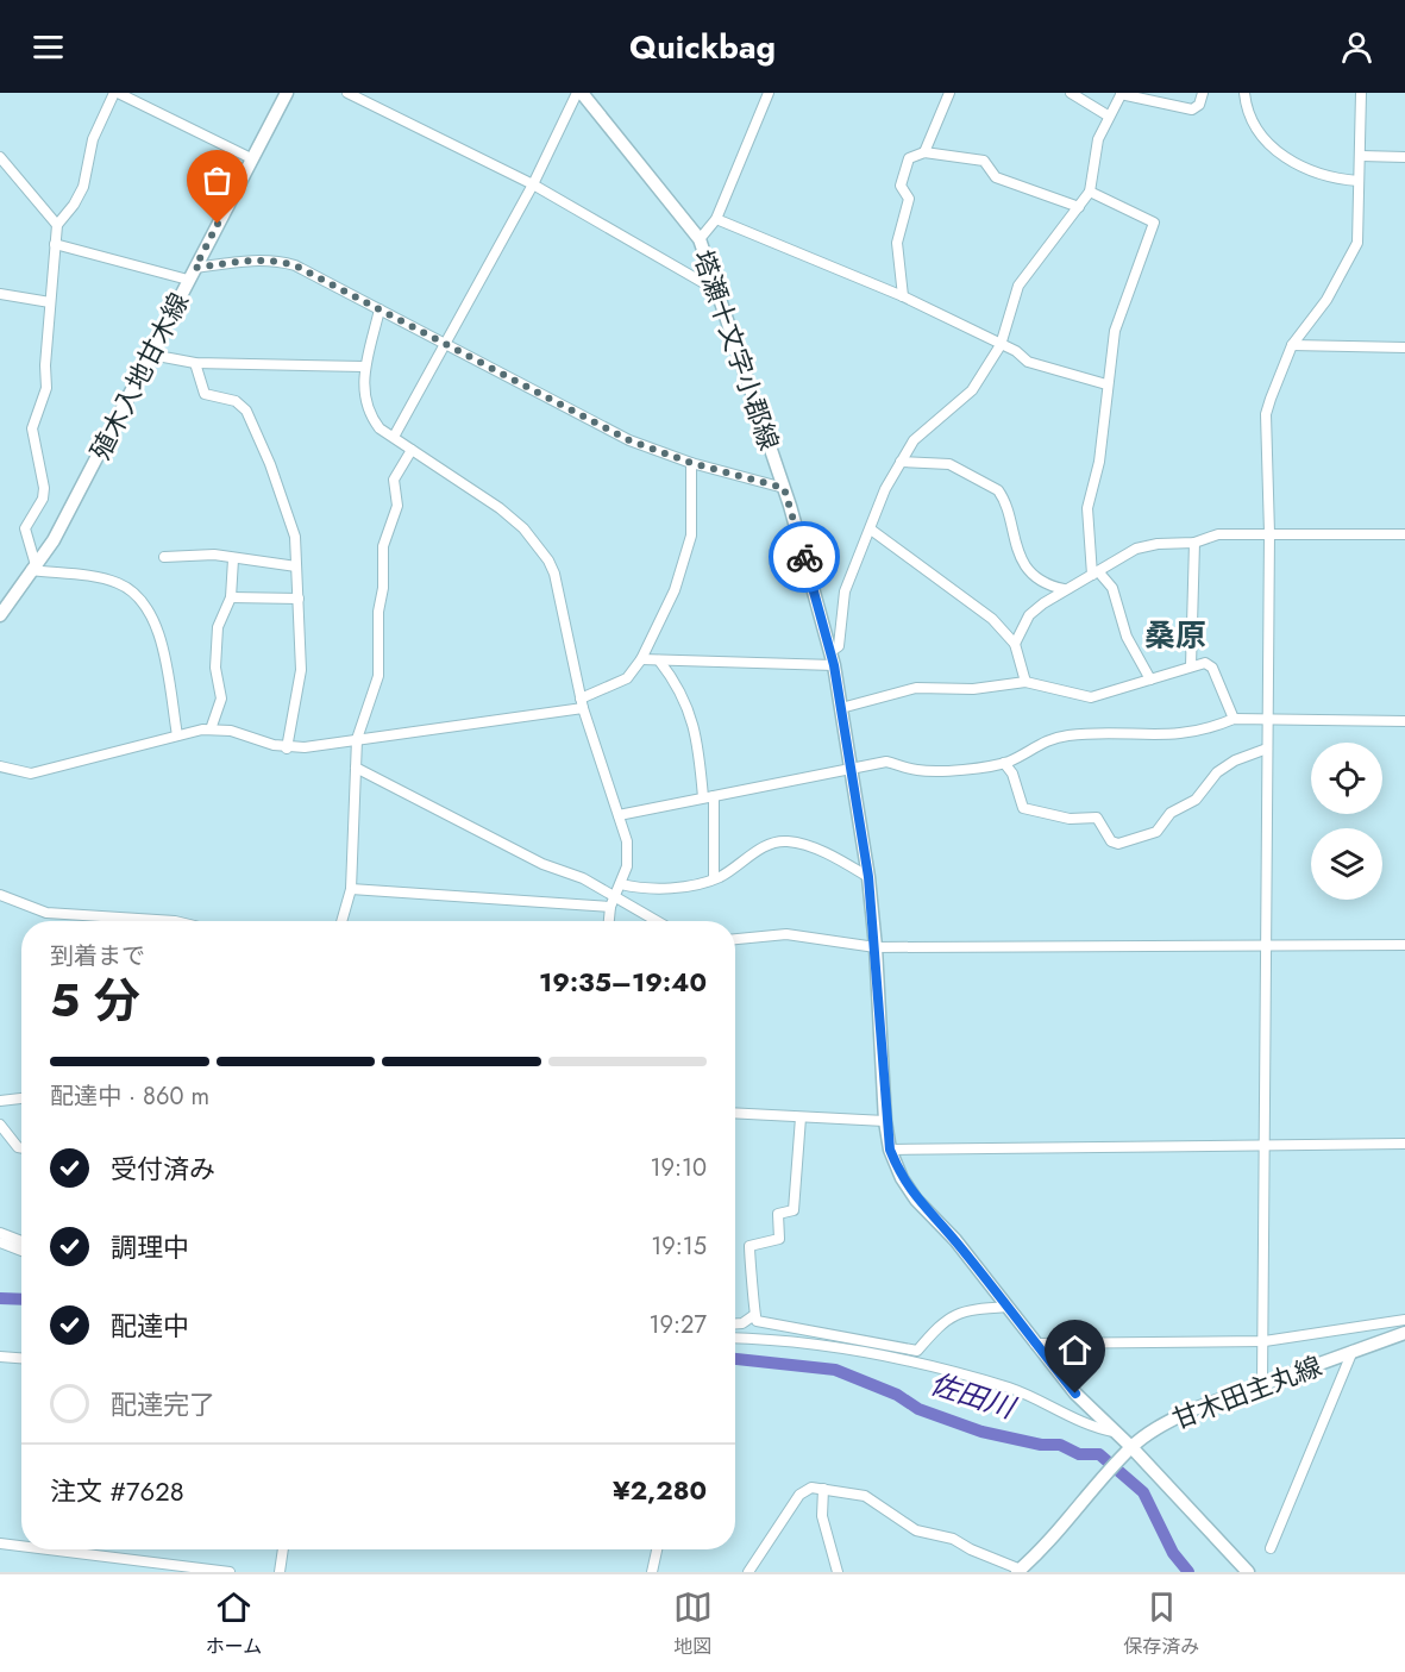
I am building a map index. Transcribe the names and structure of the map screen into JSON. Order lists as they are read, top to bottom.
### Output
{
  "streets": {
    "main road": ["塔瀬十文字小郡線", "殖木入地甘木線", "甘木田主丸線"]
  },
  "crossings": [
    ["塔瀬十文字小郡線", "甘木田主丸線"]
  ],
  "districts": ["桑原"],
  "water": ["佐田川"],
  "page": {
    "header": "Quickbag",
    "heading": ["5 分", "到着まで", "19:35–19:40"],
    "panel": ["注文 #7628", "¥2,280"],
    "bar": "配達中 · 860 m",
    "list": [
      ["受付済み", "19:10"],
      ["調理中", "19:15"],
      ["配達中", "19:27"],
      "配達完了"
    ],
    "tabs": ["ホーム", "地図", "保存済み"]
  }
}
